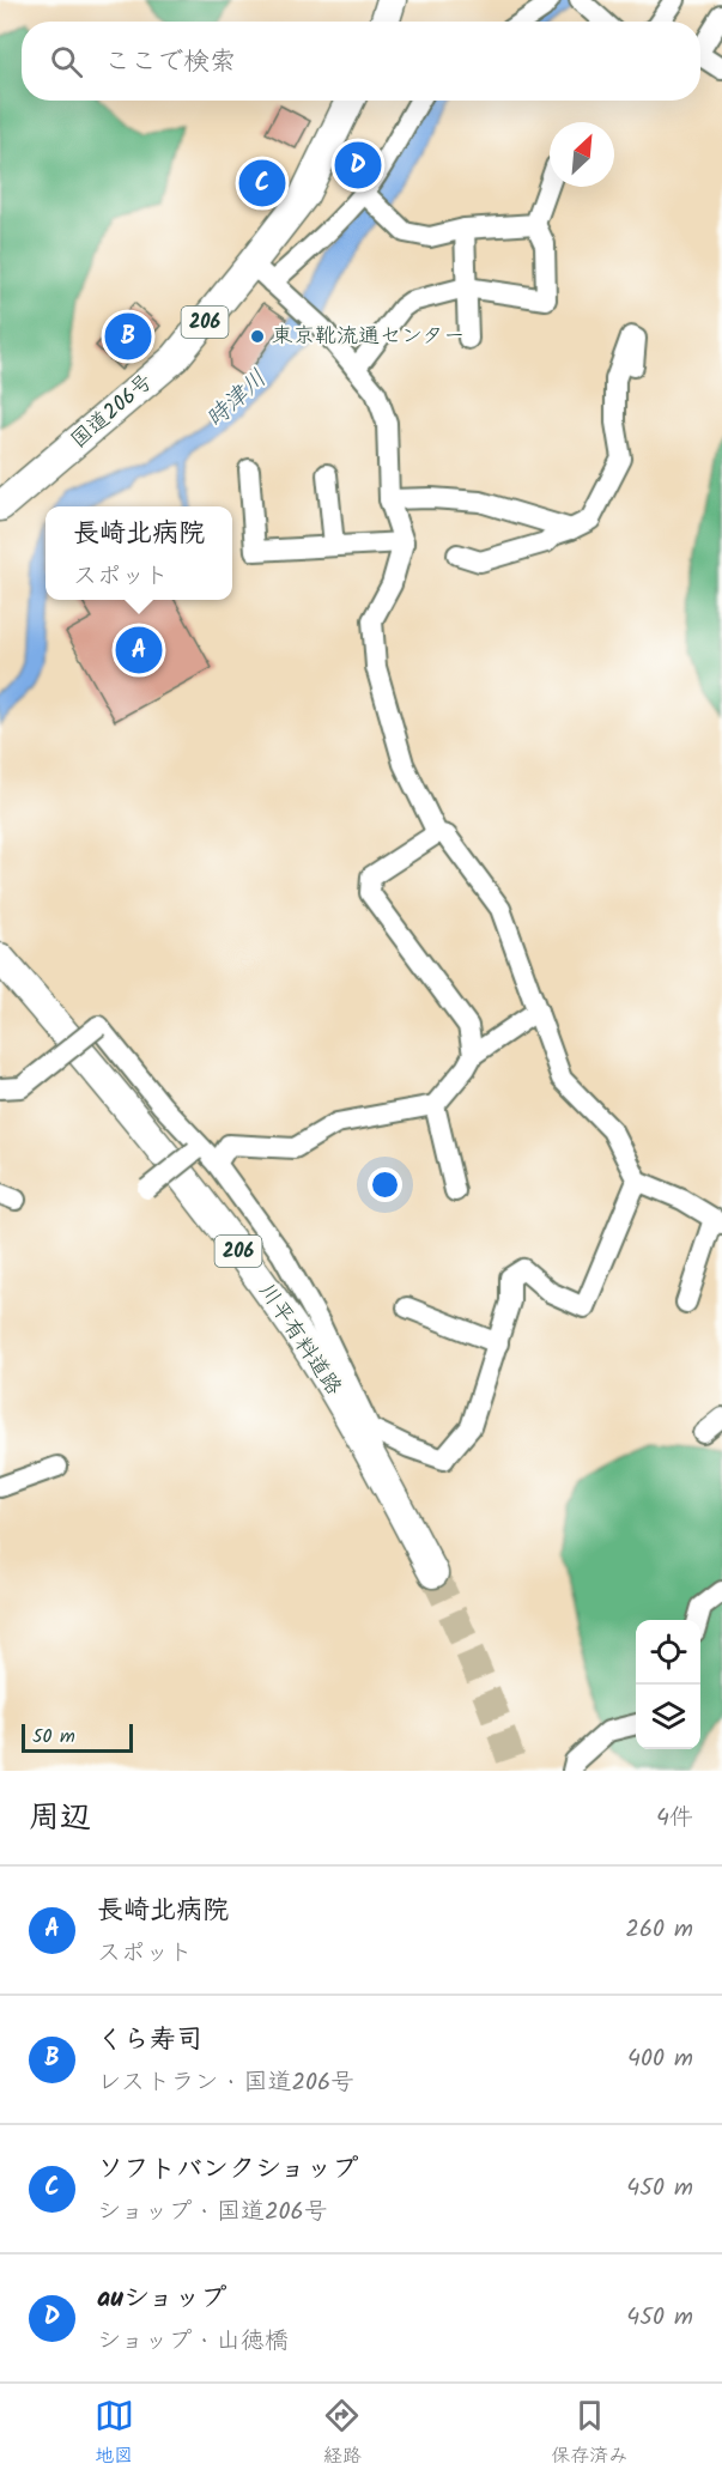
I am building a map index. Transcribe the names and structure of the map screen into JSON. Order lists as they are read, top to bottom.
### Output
{
  "streets": {
    "highway": ["206", "国道206号", "川平有料道路"]
  },
  "water": ["時津川"],
  "places": ["東京靴流通センター"],
  "scale_bar": "50 m",
  "north": "top right",
  "page": {
    "search": "ここで検索",
    "pins": [
      "D",
      "C",
      "B",
      "A"
    ],
    "popup": ["長崎北病院", "スポット"],
    "scale": "50 m",
    "heading": ["周辺", "4件"],
    "list": [
      {
        "mark": "A",
        "name": "長崎北病院",
        "note": "スポット",
        "value": "260 m"
      },
      {
        "mark": "B",
        "name": "くら寿司",
        "note": "レストラン · 国道206号",
        "value": "400 m"
      },
      {
        "mark": "C",
        "name": "ソフトバンクショップ",
        "note": "ショップ · 国道206号",
        "value": "450 m"
      },
      {
        "mark": "D",
        "name": "auショップ",
        "note": "ショップ · 山徳橋",
        "value": "450 m"
      }
    ],
    "nav": ["地図", "経路", "保存済み"]
  }
}
